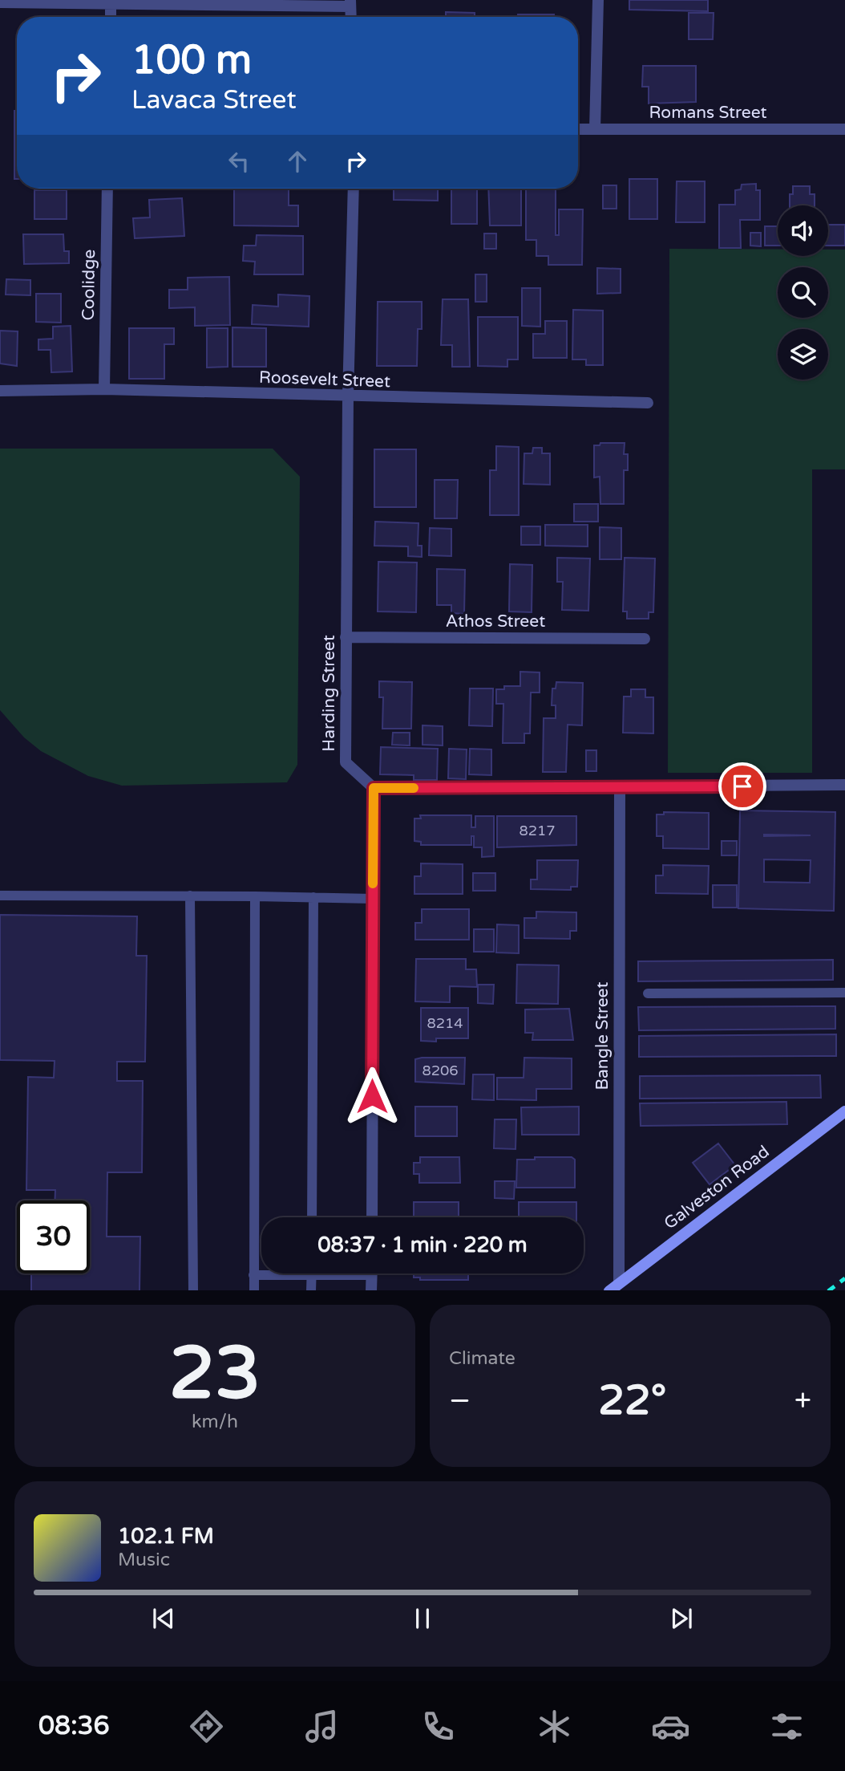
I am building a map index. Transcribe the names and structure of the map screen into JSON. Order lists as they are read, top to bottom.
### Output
{
  "streets": {
    "main road": ["Galveston Road"],
    "street": [
      "Romans Street",
      "Coolidge",
      "Roosevelt Street",
      "Athos Street",
      "Harding Street",
      "Bangle Street"
    ]
  },
  "crossings": [
    ["Coolidge", "Roosevelt Street"],
    ["Roosevelt Street", "Harding Street"],
    ["Athos Street", "Harding Street"],
    ["Bangle Street", "Galveston Road"]
  ],
  "house_numbers": ["8217", "8214", "8206"],
  "page": {
    "turn": ["100 m", "Lavaca Street"],
    "limit": "30",
    "trip": "08:37 · 1 min · 220 m",
    "tile": [
      ["23", "km/h"],
      "Climate"
    ],
    "heat": ["−", "22°", "+"],
    "song": ["102.1 FM", "Music"],
    "tabs": "08:36"
  }
}
